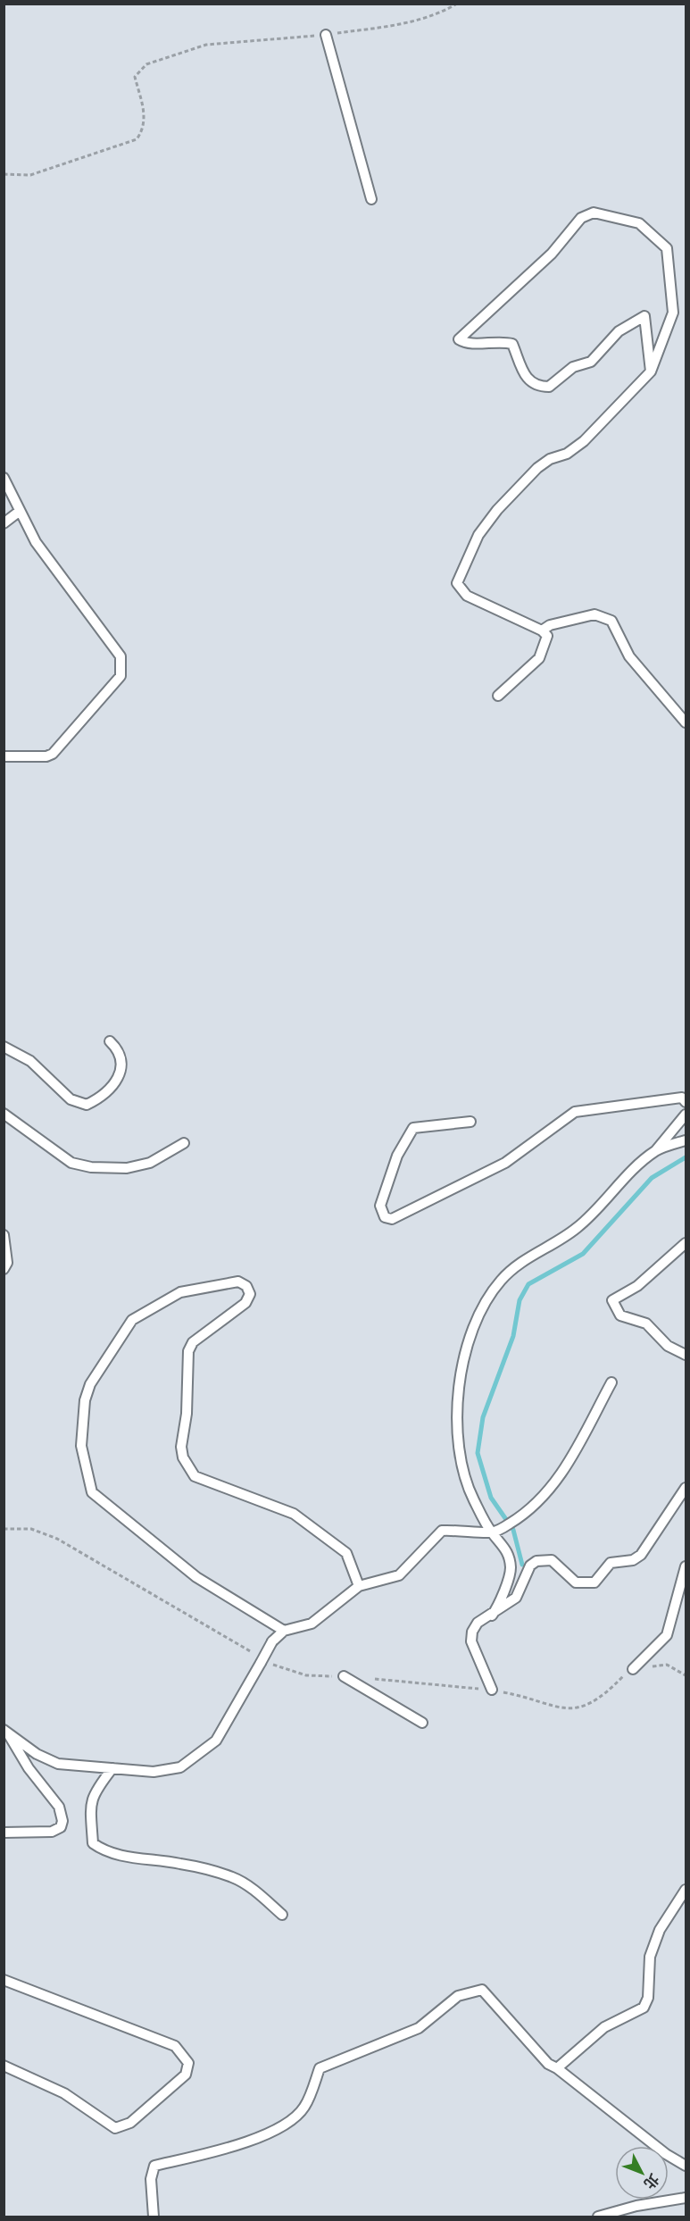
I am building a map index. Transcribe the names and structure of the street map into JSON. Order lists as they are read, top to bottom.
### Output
{
  "north": "bottom right"
}
